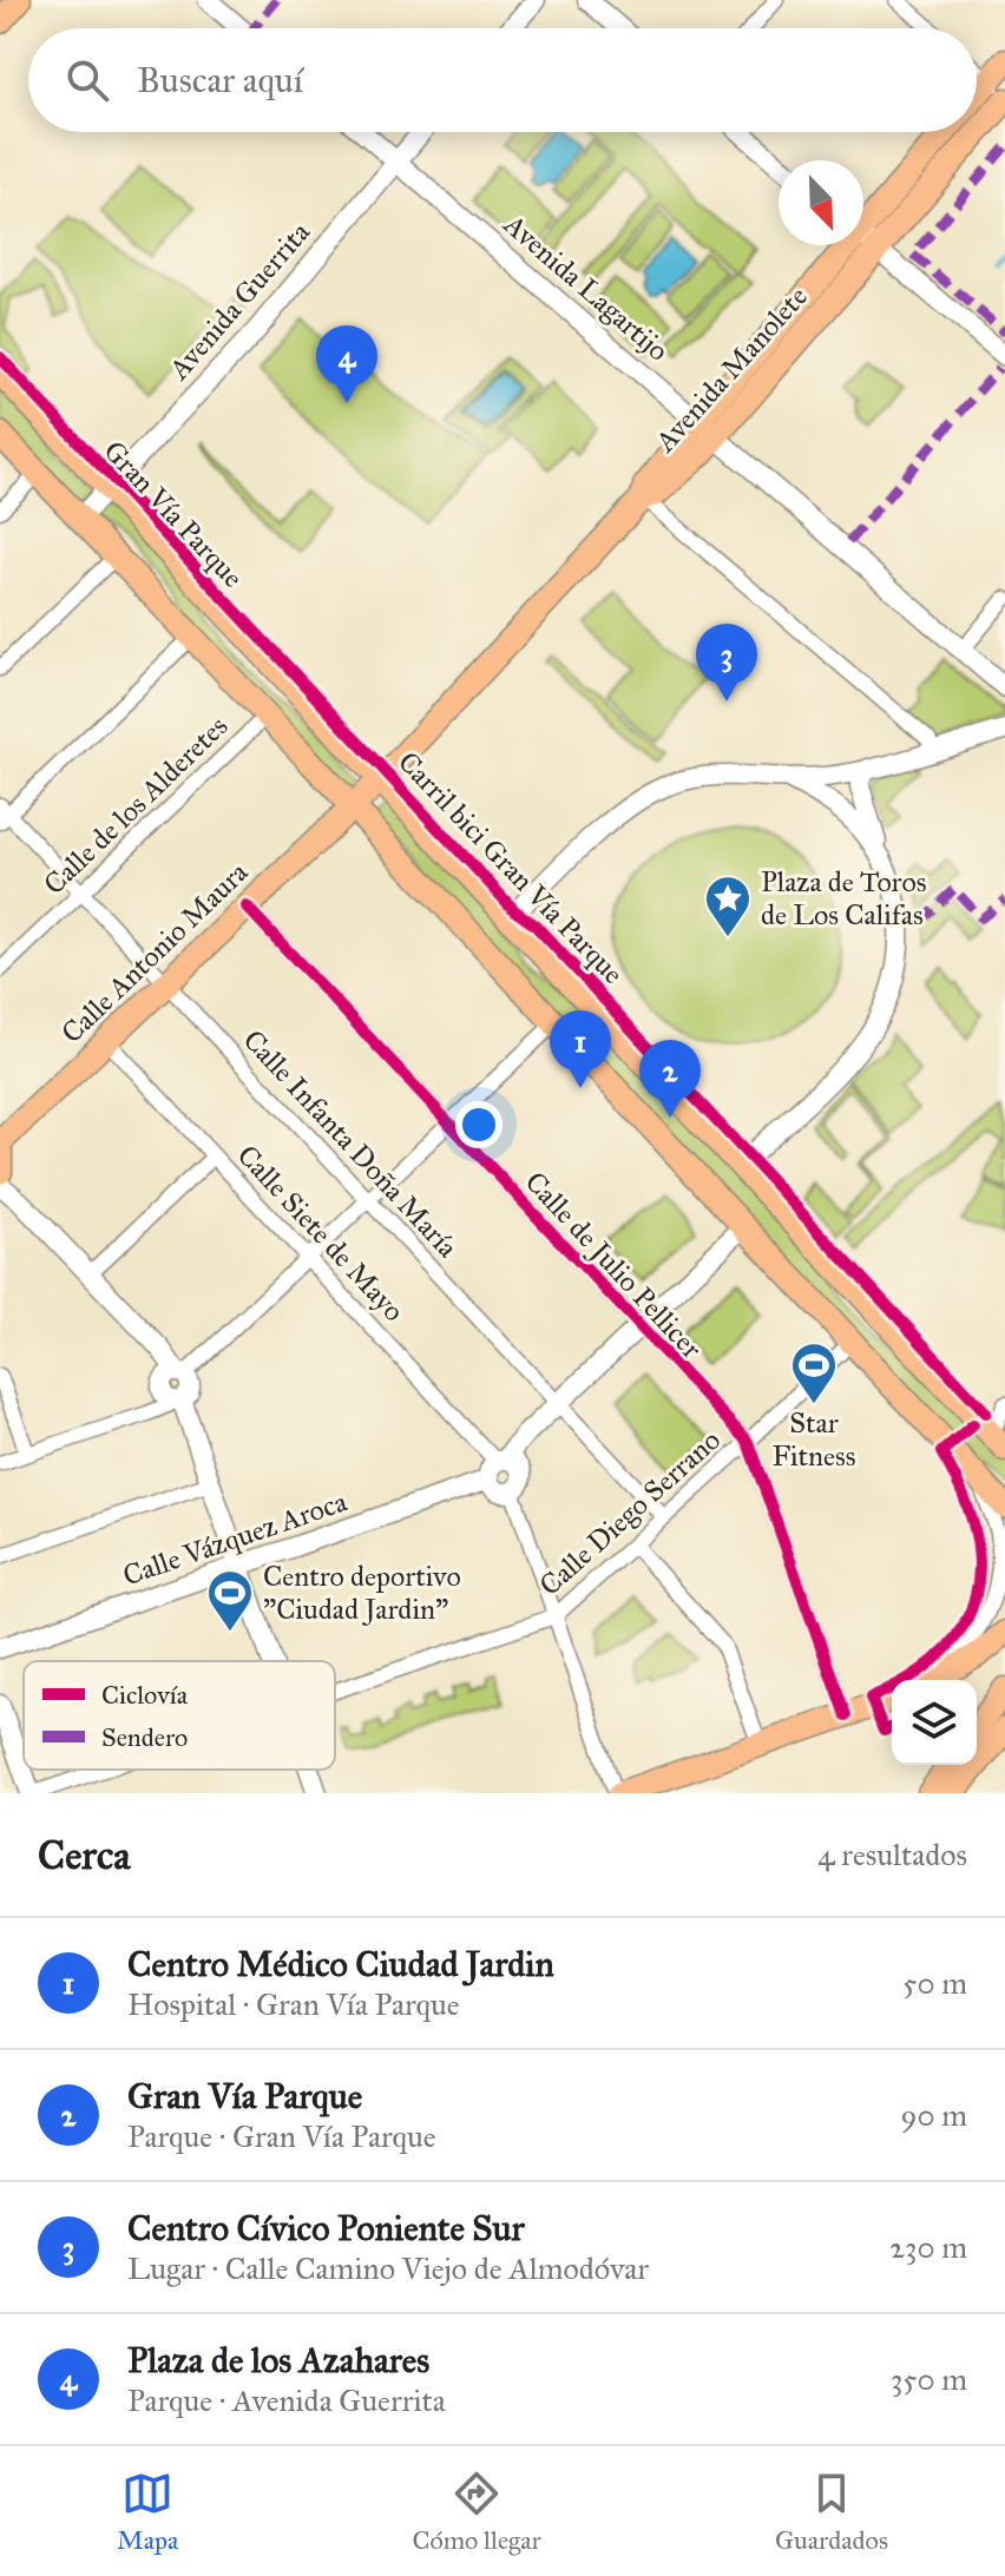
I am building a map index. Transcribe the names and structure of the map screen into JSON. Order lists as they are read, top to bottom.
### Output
{
  "streets": {
    "main road": ["Avenida Manolete", "Gran Vía Parque", "Calle Antonio Maura"],
    "street": [
      "Avenida Lagartijo",
      "Avenida Guerrita",
      "Calle de los Alderetes",
      "Calle Infanta Doña María",
      "Calle Siete de Mayo",
      "Calle de Julio Pellicer",
      "Calle Diego Serrano",
      "Calle Vázquez Aroca"
    ],
    "cycle path": ["Carril bici Gran Vía Parque"]
  },
  "crossings": [
    ["Avenida Lagartijo", "Avenida Guerrita"],
    ["Avenida Lagartijo", "Avenida Manolete"],
    ["Avenida Guerrita", "Gran Vía Parque"],
    ["Avenida Manolete", "Gran Vía Parque"],
    ["Calle de los Alderetes", "Calle Infanta Doña María"],
    ["Calle Antonio Maura", "Calle Infanta Doña María"],
    ["Calle Antonio Maura", "Calle Siete de Mayo"],
    ["Calle Antonio Maura", "Calle de Julio Pellicer"],
    ["Calle Infanta Doña María", "Calle Diego Serrano"],
    ["Calle Infanta Doña María", "Calle Vázquez Aroca"],
    ["Calle Siete de Mayo", "Calle Vázquez Aroca"],
    ["Calle de Julio Pellicer", "Calle Diego Serrano"],
    ["Calle de Julio Pellicer", "Calle Vázquez Aroca"]
  ],
  "places": {
    "place": ["Plaza de Toros de Los Califas"],
    "sports": ["Star Fitness", "Centro deportivo \"Ciudad Jardin\""]
  },
  "legend": ["Ciclovía", "Sendero"],
  "north": "bottom right",
  "page": {
    "search": "Buscar aquí",
    "pins": [
      "4",
      "3",
      "1",
      "2"
    ],
    "heading": ["Cerca", "4 resultados"],
    "list": [
      {
        "mark": "1",
        "name": "Centro Médico Ciudad Jardin",
        "note": "Hospital · Gran Vía Parque",
        "value": "50 m"
      },
      {
        "mark": "2",
        "name": "Gran Vía Parque",
        "note": "Parque · Gran Vía Parque",
        "value": "90 m"
      },
      {
        "mark": "3",
        "name": "Centro Cívico Poniente Sur",
        "note": "Lugar · Calle Camino Viejo de Almodóvar",
        "value": "230 m"
      },
      {
        "mark": "4",
        "name": "Plaza de los Azahares",
        "note": "Parque · Avenida Guerrita",
        "value": "350 m"
      }
    ],
    "nav": ["Mapa", "Cómo llegar", "Guardados"]
  }
}
